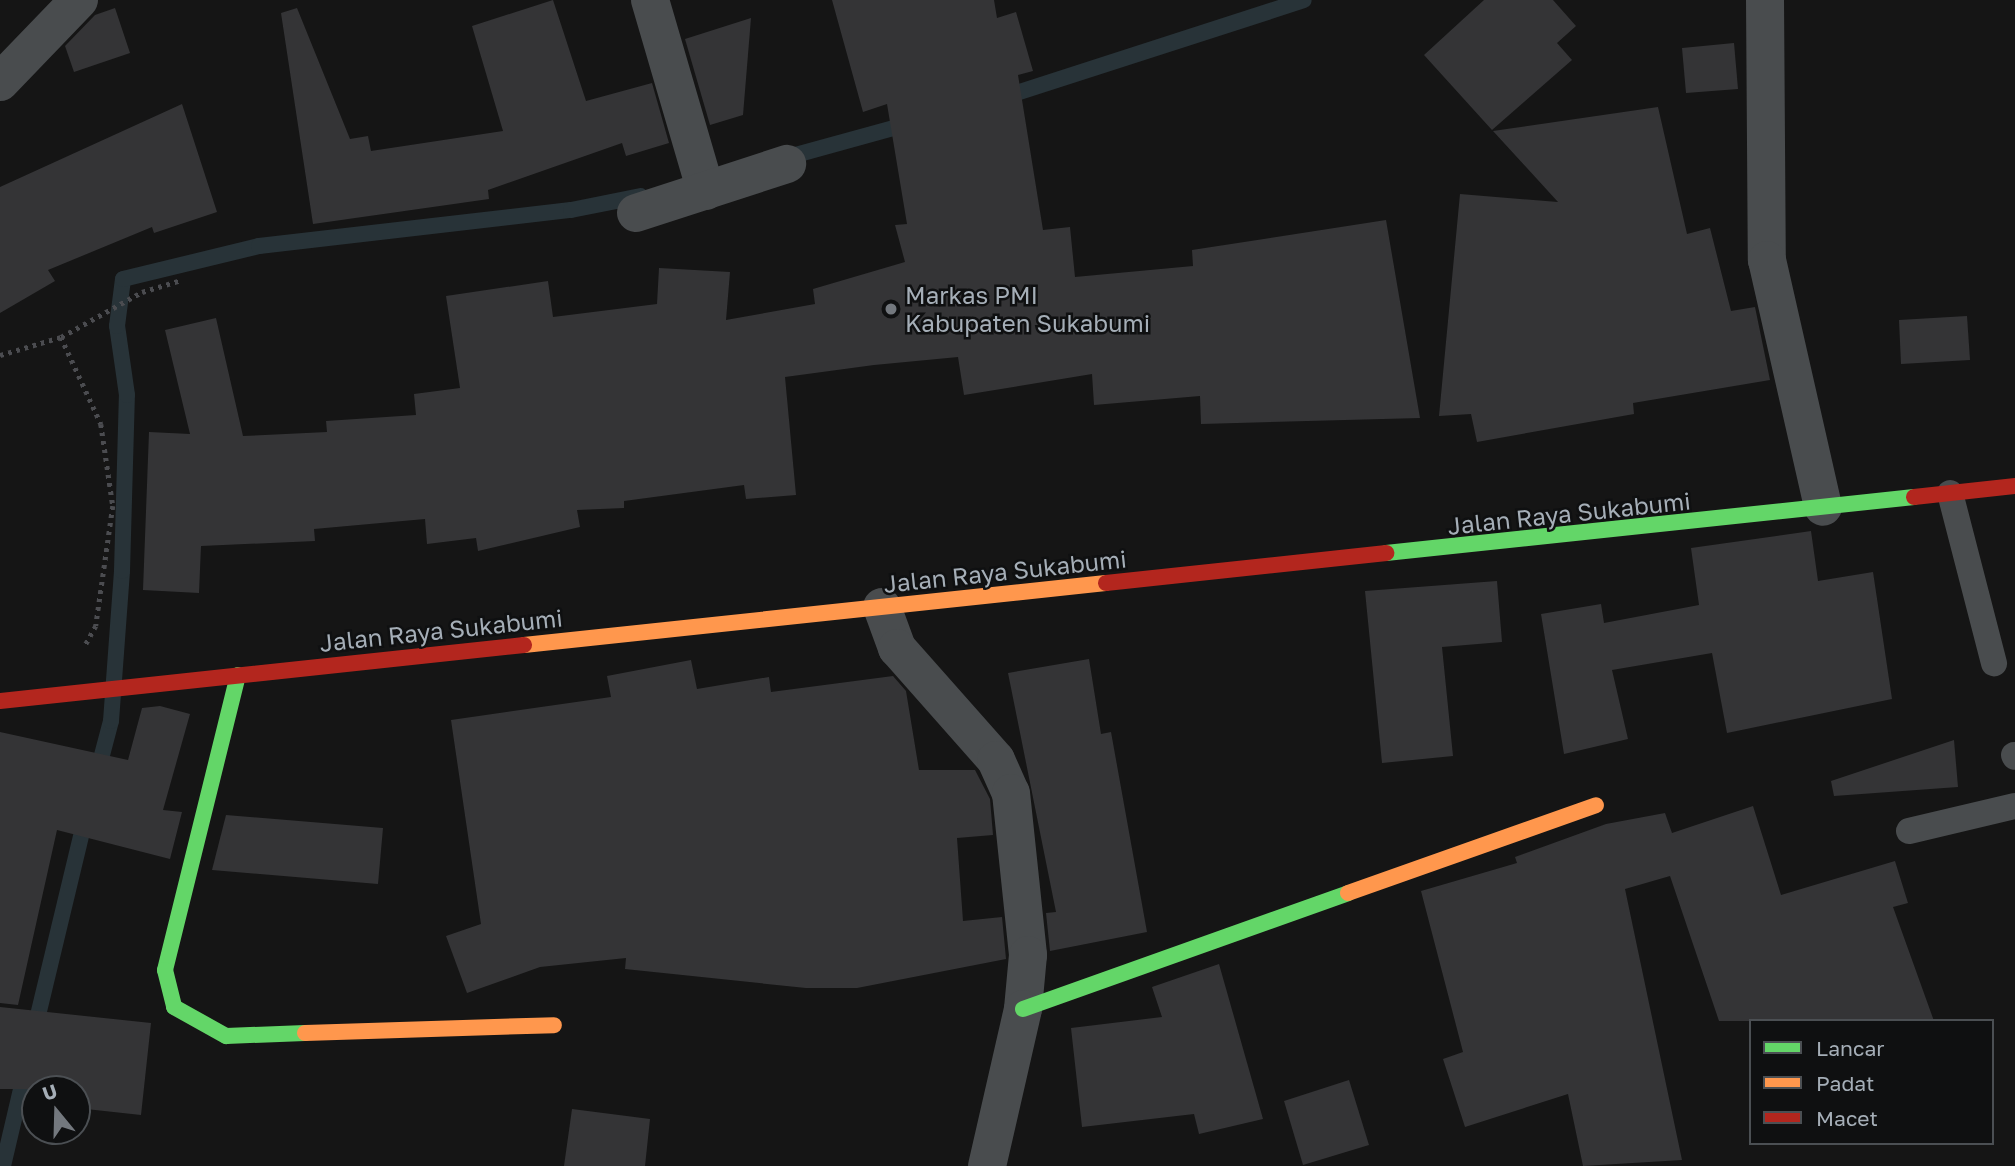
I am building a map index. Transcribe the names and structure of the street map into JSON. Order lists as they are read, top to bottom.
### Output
{
  "streets": {
    "main road": ["Jalan Raya Sukabumi"]
  },
  "places": ["Markas PMI Kabupaten Sukabumi"],
  "legend": ["Lancar", "Padat", "Macet"],
  "north": "top"
}
